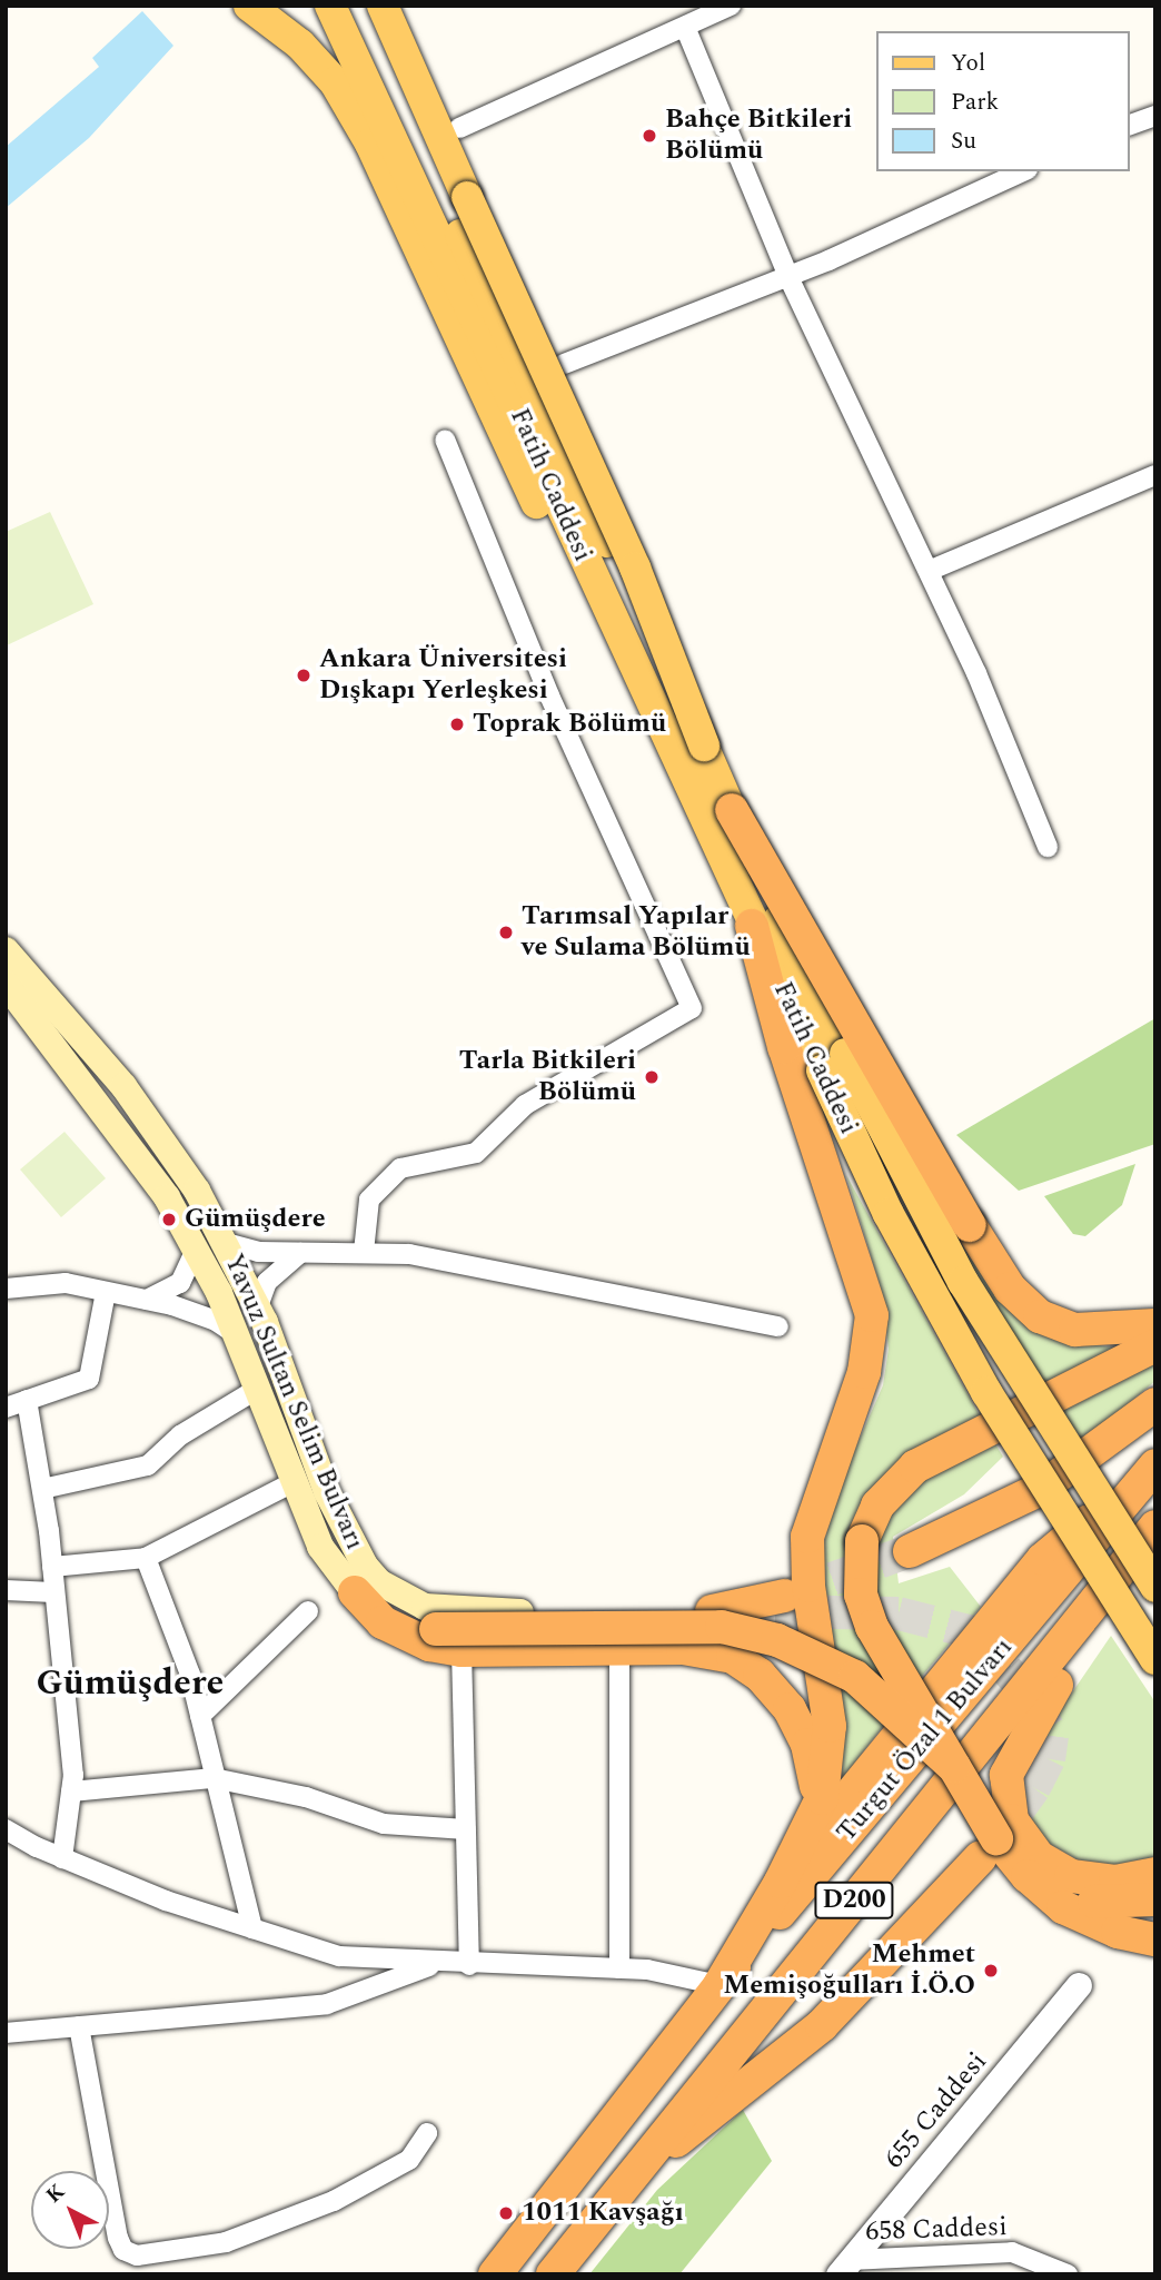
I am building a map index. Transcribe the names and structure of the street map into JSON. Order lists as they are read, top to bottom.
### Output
{
  "streets": {
    "highway": ["Turgut Özal 1 Bulvarı", "D200"],
    "main road": ["Fatih Caddesi", "Yavuz Sultan Selim Bulvarı"],
    "street": ["655 Caddesi", "658 Caddesi"]
  },
  "crossings": [
    ["Turgut Özal 1 Bulvarı", "D200"],
    ["655 Caddesi", "658 Caddesi"]
  ],
  "districts": ["Gümüşdere"],
  "places": [
    "Bahçe Bitkileri Bölümü",
    "Ankara Üniversitesi Dışkapı Yerleşkesi",
    "Toprak Bölümü",
    "Tarımsal Yapılar ve Sulama Bölümü",
    "Tarla Bitkileri Bölümü",
    "Gümüşdere",
    "Mehmet Memişoğulları İ.Ö.O",
    "1011 Kavşağı"
  ],
  "legend": ["Yol", "Park", "Su"],
  "north": "top left"
}
